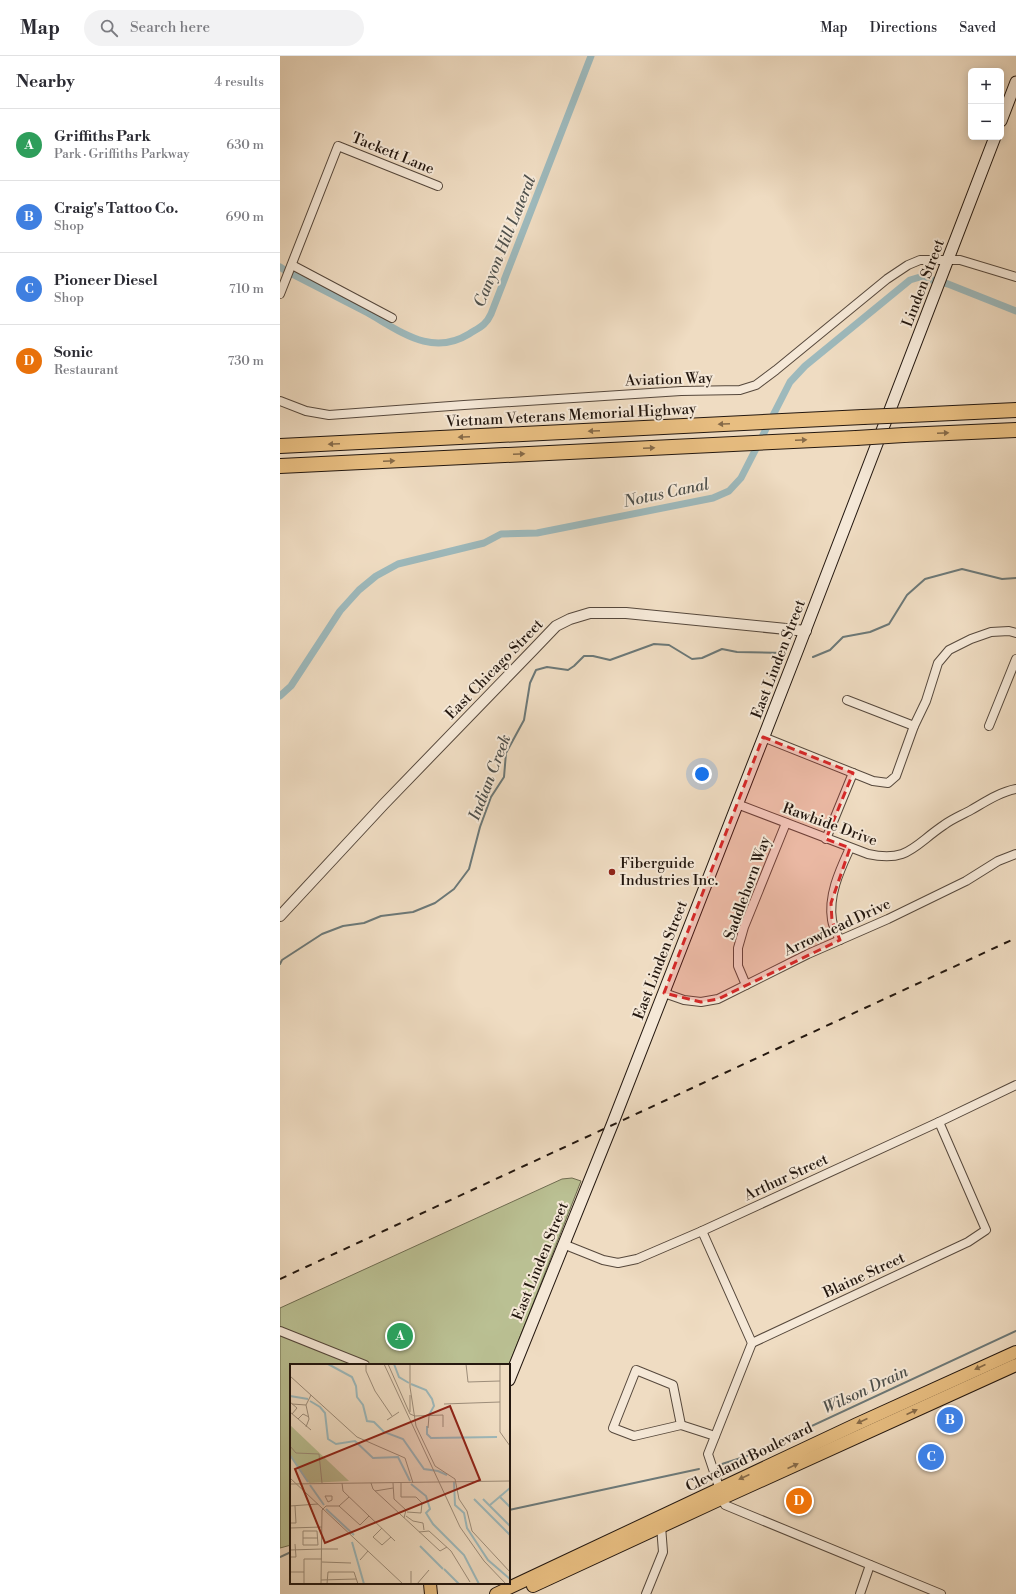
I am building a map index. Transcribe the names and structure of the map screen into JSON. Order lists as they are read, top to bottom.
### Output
{
  "streets": {
    "highway": ["Vietnam Veterans Memorial Highway"],
    "main road": ["Linden Street", "East Linden Street", "Cleveland Boulevard"],
    "street": [
      "Tackett Lane",
      "Aviation Way",
      "East Chicago Street",
      "Rawhide Drive",
      "Saddlehorn Way",
      "Arrowhead Drive",
      "Arthur Street",
      "Blaine Street"
    ]
  },
  "crossings": [
    ["Linden Street", "Aviation Way"],
    ["Linden Street", "East Linden Street"],
    ["East Linden Street", "East Chicago Street"],
    ["East Linden Street", "Rawhide Drive"],
    ["East Linden Street", "Arrowhead Drive"],
    ["East Linden Street", "Arthur Street"],
    ["Rawhide Drive", "Saddlehorn Way"],
    ["Saddlehorn Way", "Arrowhead Drive"],
    ["Arthur Street", "Blaine Street"]
  ],
  "water": [
    "Canyon Hill Lateral",
    "Notus Canal",
    "Indian Creek",
    "Wilson Drain"
  ],
  "places": ["Fiberguide Industries Inc."],
  "page": {
    "header": "Map",
    "search": "Search here",
    "nav": ["Map", "Directions", "Saved"],
    "heading": ["Nearby", "4 results"],
    "map_buttons": ["+", "−"],
    "list": [
      {
        "mark": "A",
        "name": "Griffiths Park",
        "note": "Park · Griffiths Parkway",
        "value": "630 m"
      },
      {
        "mark": "B",
        "name": "Craig's Tattoo Co.",
        "note": "Shop",
        "value": "690 m"
      },
      {
        "mark": "C",
        "name": "Pioneer Diesel",
        "note": "Shop",
        "value": "710 m"
      },
      {
        "mark": "D",
        "name": "Sonic",
        "note": "Restaurant",
        "value": "730 m"
      }
    ],
    "pins": [
      "A",
      "B",
      "C",
      "D"
    ]
  }
}
